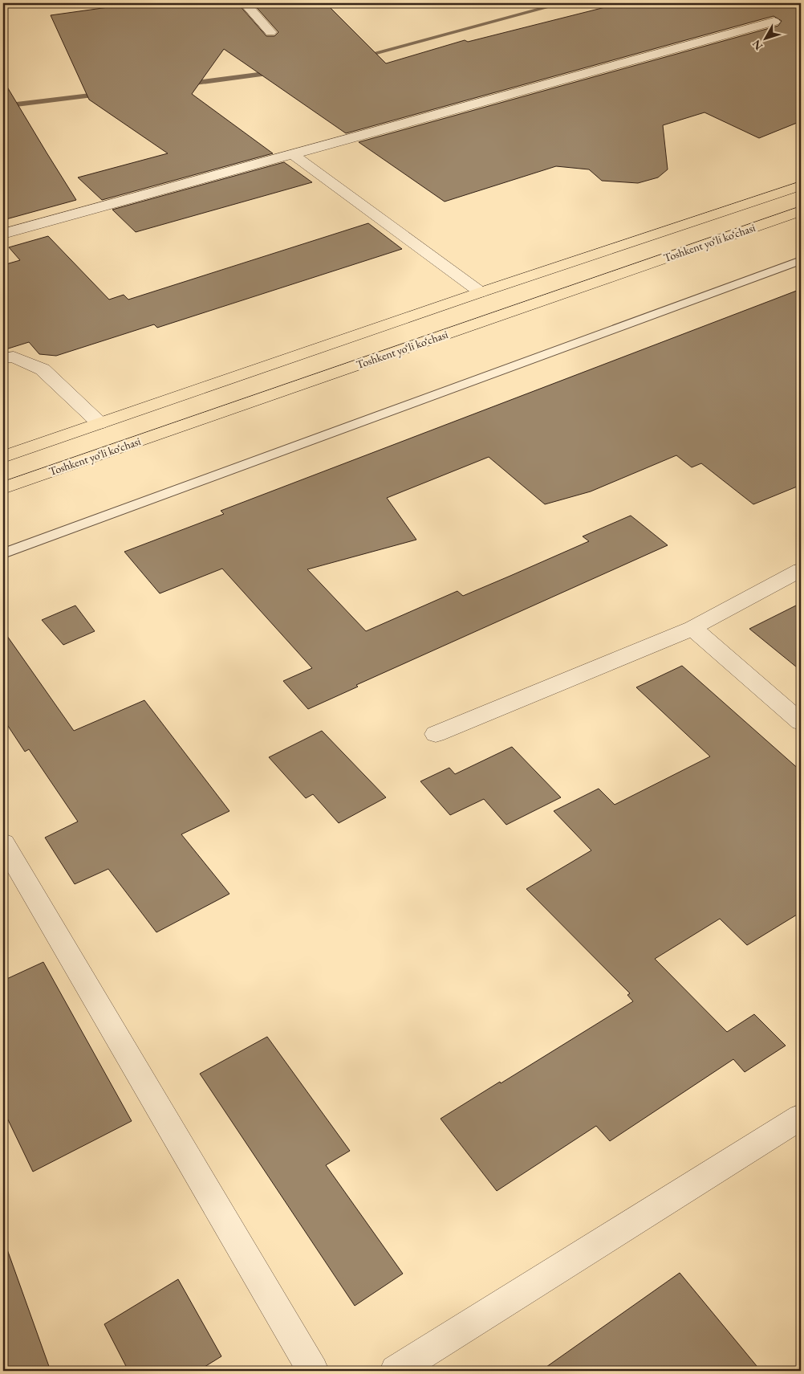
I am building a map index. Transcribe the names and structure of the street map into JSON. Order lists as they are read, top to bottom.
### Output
{
  "streets": {
    "highway": ["Toshkent yo‘li ko‘chasi"]
  },
  "north": "bottom left"
}
